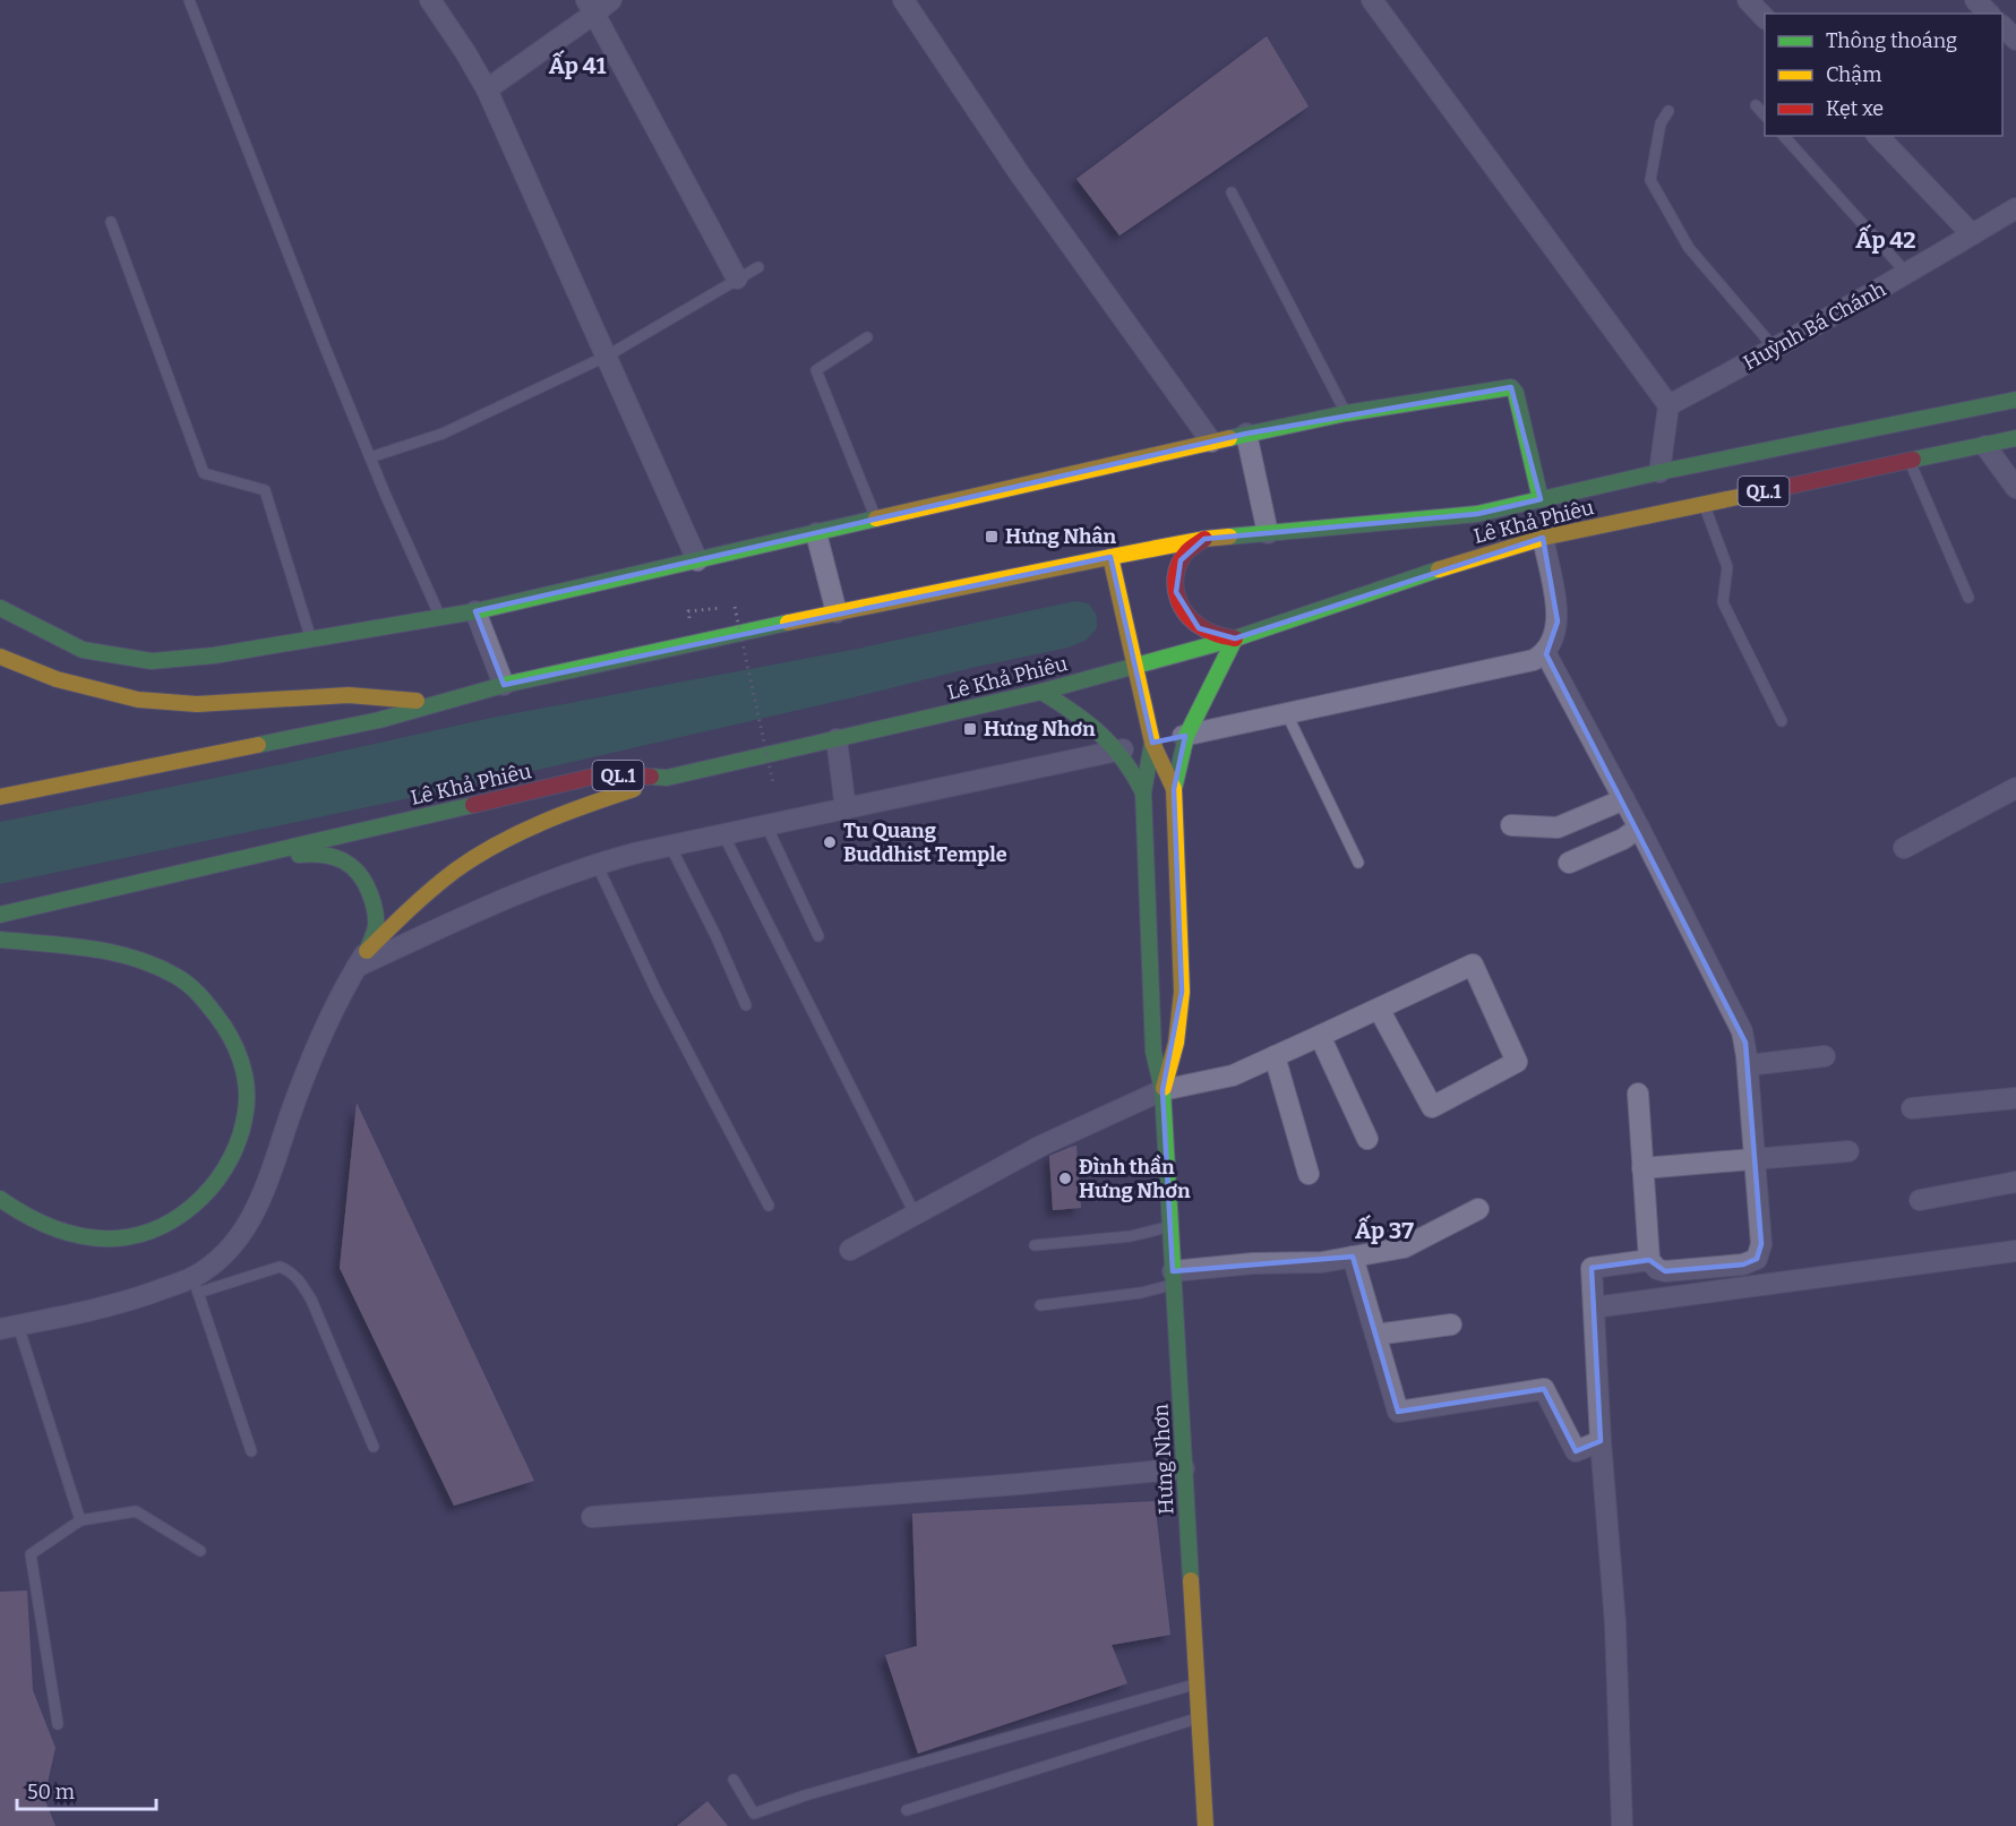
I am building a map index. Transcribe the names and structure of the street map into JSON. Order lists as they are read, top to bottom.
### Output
{
  "streets": {
    "main road": ["QL.1", "Lê Khả Phiêu", "Hưng Nhơn"],
    "street": ["Huỳnh Bá Chánh"]
  },
  "crossings": [
    ["Lê Khả Phiêu", "Hưng Nhơn"]
  ],
  "districts": ["Ấp 41", "Ấp 42", "Ấp 37"],
  "places": {
    "transit": ["Hưng Nhân", "Hưng Nhơn"],
    "other": ["Tu Quang Buddhist Temple", "Đình thần Hưng Nhơn"]
  },
  "legend": ["Thông thoáng", "Chậm", "Kẹt xe"],
  "scale_bar": "50 m"
}
